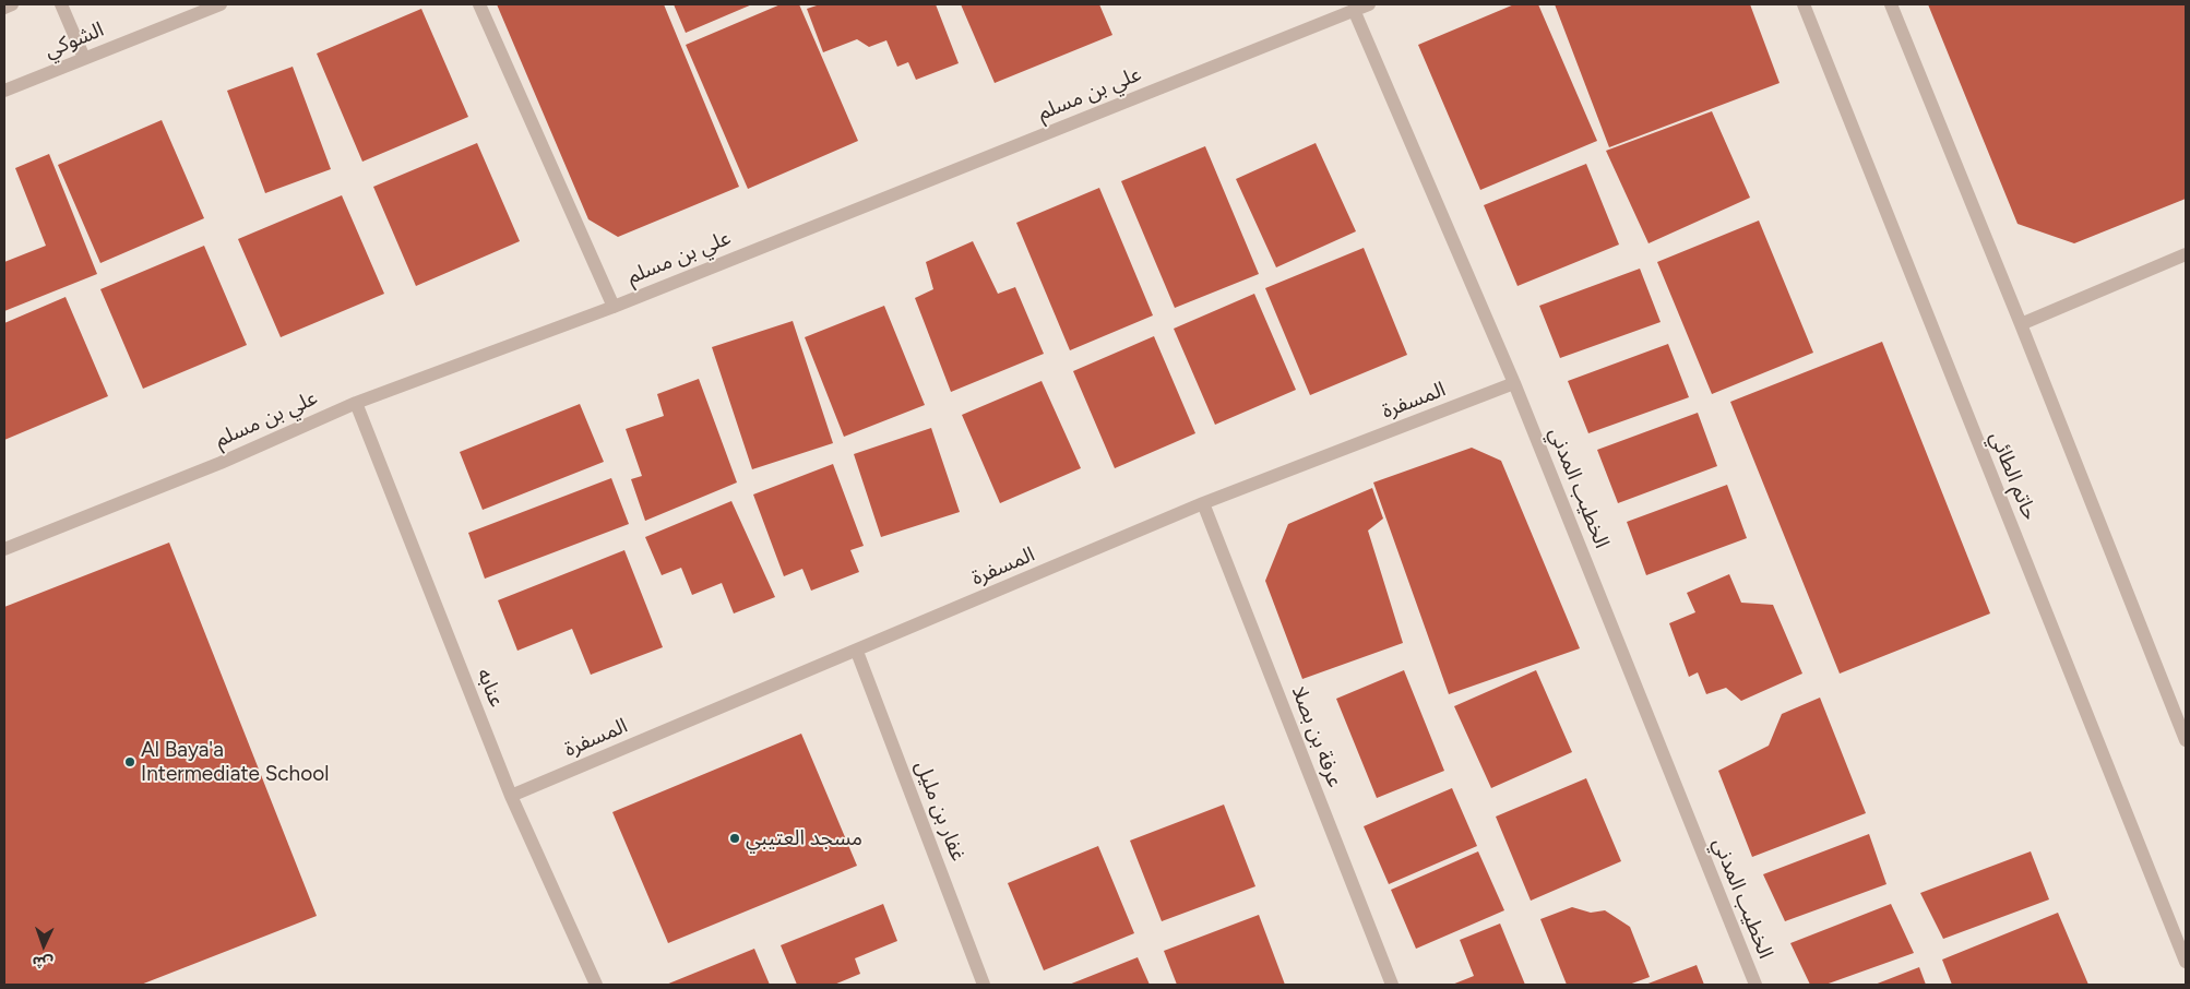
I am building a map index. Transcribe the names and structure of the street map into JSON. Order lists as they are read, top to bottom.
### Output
{
  "streets": {
    "street": [
      "الشوكي",
      "علي بن مسلم",
      "المسفرة",
      "حاتم الطائي",
      "الخطيب المدني",
      "عنابه",
      "عرفة بن بصلا",
      "غفار بن مليل"
    ]
  },
  "crossings": [
    ["علي بن مسلم", "الخطيب المدني"],
    ["علي بن مسلم", "عنابه"],
    ["المسفرة", "الخطيب المدني"],
    ["المسفرة", "عنابه"],
    ["المسفرة", "عرفة بن بصلا"],
    ["المسفرة", "غفار بن مليل"]
  ],
  "places": ["Al Baya'a Intermediate School", "مسجد العتيبي"],
  "north": "bottom"
}
